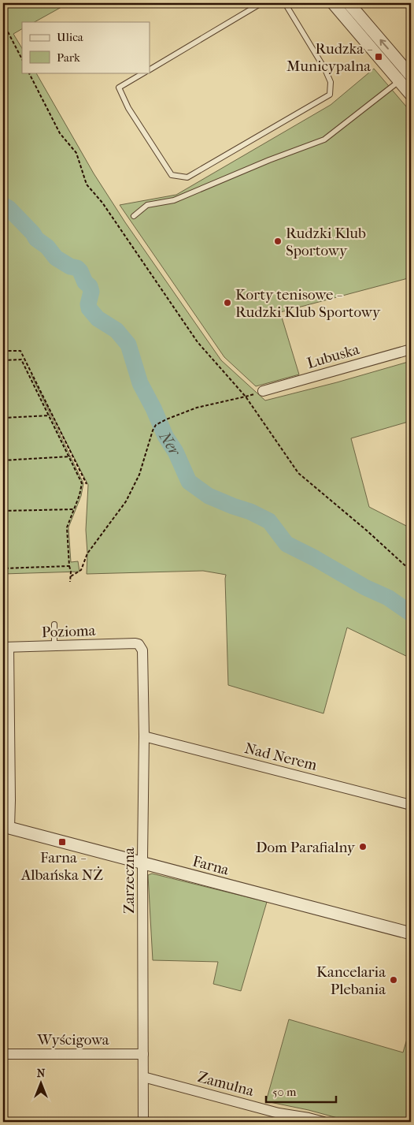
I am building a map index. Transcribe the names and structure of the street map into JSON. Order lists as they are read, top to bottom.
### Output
{
  "streets": {
    "street": [
      "Lubuska",
      "Pozioma",
      "Nad Nerem",
      "Farna",
      "Zarzeczna",
      "Wyścigowa",
      "Zamulna"
    ]
  },
  "crossings": [
    ["Pozioma", "Zarzeczna"],
    ["Nad Nerem", "Zarzeczna"],
    ["Farna", "Zarzeczna"],
    ["Zarzeczna", "Wyścigowa"],
    ["Zarzeczna", "Zamulna"]
  ],
  "water": ["Ner"],
  "places": {
    "transit": ["Rudzka - Municypalna", "Farna - Albańska NŻ"],
    "other": [
      "Rudzki Klub Sportowy",
      "Korty tenisowe - Rudzki Klub Sportowy",
      "Dom Parafialny",
      "Kancelaria Plebania"
    ]
  },
  "legend": ["Ulica", "Park"],
  "scale_bar": "50 m",
  "north": "top"
}
